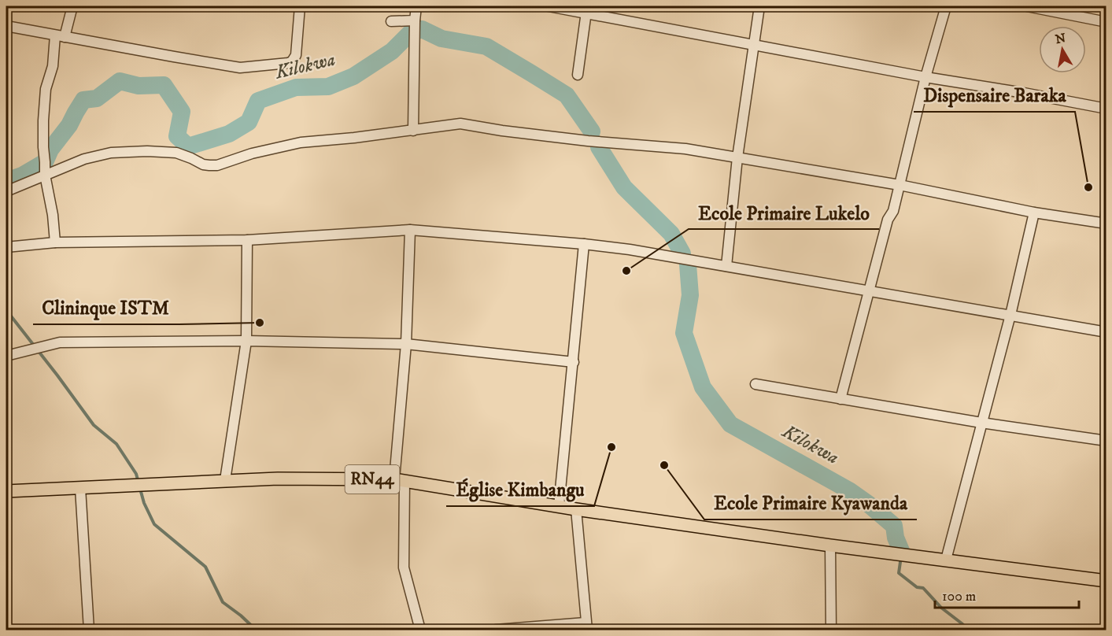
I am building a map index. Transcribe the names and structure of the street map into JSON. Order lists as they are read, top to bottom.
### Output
{
  "streets": {
    "main road": ["RN44"]
  },
  "water": ["Kilokwa"],
  "places": [
    "Dispensaire Baraka",
    "Ecole Primaire Lukelo",
    "Clininque ISTM",
    "Église Kimbangu",
    "Ecole Primaire Kyawanda"
  ],
  "scale_bar": "100 m",
  "north": "top"
}
